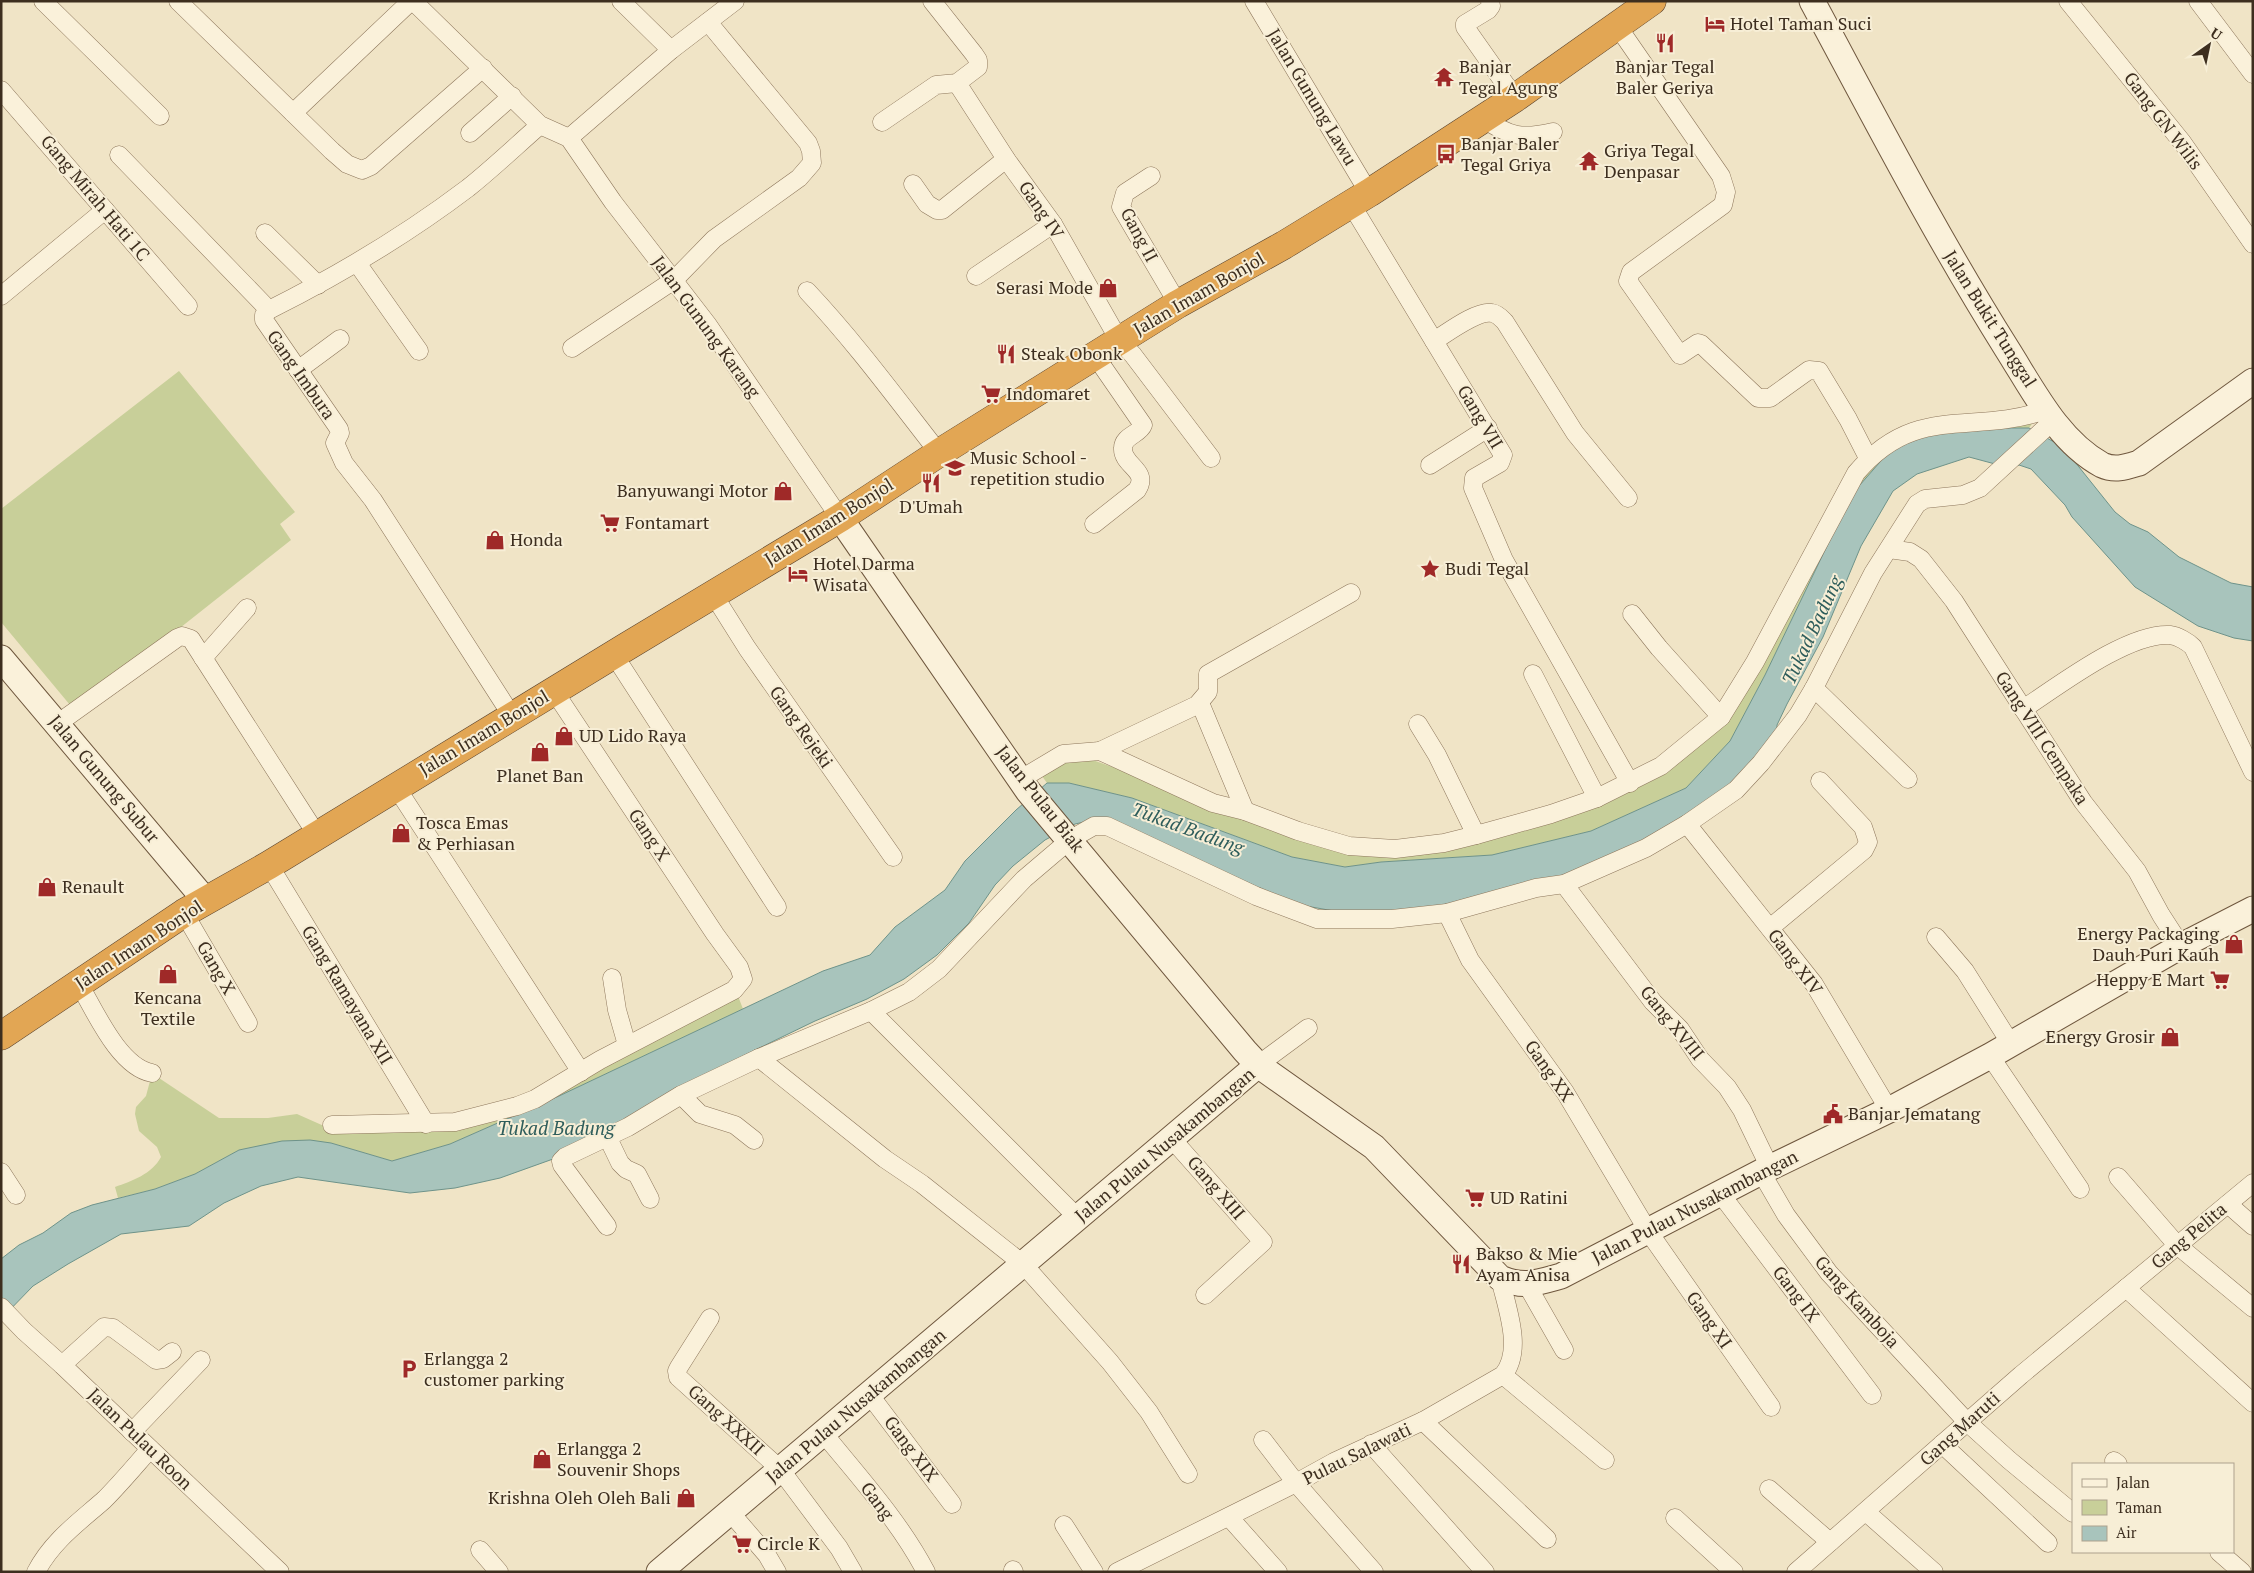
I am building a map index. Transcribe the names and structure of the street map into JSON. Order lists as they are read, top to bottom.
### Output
{
  "streets": {
    "highway": ["Jalan Imam Bonjol"],
    "street": [
      "Jalan Gunung Lawu",
      "Gang GN Wilis",
      "Gang Mirah Hati 1C",
      "Gang IV",
      "Gang II",
      "Jalan Bukit Tunggal",
      "Jalan Gunung Karang",
      "Gang Imbura",
      "Gang VII",
      "Gang Rejeki",
      "Gang VIII Cempaka",
      "Jalan Gunung Subur",
      "Jalan Pulau Biak",
      "Gang X",
      "Gang XIV",
      "Gang Ramayana XII",
      "Gang XVIII",
      "Gang XX",
      "Jalan Pulau Nusakambangan",
      "Gang XIII",
      "Gang Pelita",
      "Gang IX",
      "Gang Kamboja",
      "Gang XI",
      "Gang XXXII",
      "Gang Maruti",
      "Jalan Pulau Roon",
      "Gang XIX",
      "Pulau Salawati",
      "Gang"
    ]
  },
  "crossings": [
    ["Jalan Gunung Lawu", "Jalan Imam Bonjol"],
    ["Jalan Gunung Lawu", "Gang VII"],
    ["Gang IV", "Jalan Imam Bonjol"],
    ["Gang II", "Jalan Imam Bonjol"],
    ["Jalan Imam Bonjol", "Jalan Gunung Karang"],
    ["Jalan Imam Bonjol", "Gang Imbura"],
    ["Jalan Imam Bonjol", "Gang VII"],
    ["Jalan Imam Bonjol", "Gang Rejeki"],
    ["Jalan Imam Bonjol", "Jalan Gunung Subur"],
    ["Jalan Imam Bonjol", "Jalan Pulau Biak"],
    ["Jalan Imam Bonjol", "Gang X"],
    ["Jalan Imam Bonjol", "Gang Ramayana XII"],
    ["Jalan Gunung Karang", "Jalan Pulau Biak"],
    ["Gang VIII Cempaka", "Jalan Pulau Nusakambangan"],
    ["Jalan Gunung Subur", "Gang X"],
    ["Jalan Pulau Biak", "Jalan Pulau Nusakambangan"],
    ["Gang XIV", "Jalan Pulau Nusakambangan"],
    ["Gang XVIII", "Jalan Pulau Nusakambangan"],
    ["Gang XVIII", "Gang Kamboja"],
    ["Gang XX", "Jalan Pulau Nusakambangan"],
    ["Gang XX", "Gang XI"],
    ["Jalan Pulau Nusakambangan", "Gang XIII"],
    ["Jalan Pulau Nusakambangan", "Gang IX"],
    ["Jalan Pulau Nusakambangan", "Gang Kamboja"],
    ["Jalan Pulau Nusakambangan", "Gang XI"],
    ["Jalan Pulau Nusakambangan", "Gang XXXII"],
    ["Jalan Pulau Nusakambangan", "Gang XIX"],
    ["Jalan Pulau Nusakambangan", "Gang"],
    ["Gang Pelita", "Gang Maruti"],
    ["Gang Kamboja", "Gang Maruti"]
  ],
  "water": ["Tukad Badung"],
  "places": {
    "hotel": ["Hotel Taman Suci", "Hotel Darma Wisata"],
    "restaurant": [
      "Banjar Tegal Baler Geriya",
      "Steak Obonk",
      "D'Umah",
      "Bakso & Mie Ayam Anisa"
    ],
    "temple": ["Banjar Tegal Agung", "Griya Tegal Denpasar"],
    "bus stop": ["Banjar Baler Tegal Griya"],
    "shop": [
      "Serasi Mode",
      "Banyuwangi Motor",
      "Honda",
      "UD Lido Raya",
      "Planet Ban",
      "Tosca Emas & Perhiasan",
      "Renault",
      "Energy Packaging Dauh Puri Kauh",
      "Kencana Textile",
      "Energy Grosir",
      "Erlangga 2 Souvenir Shops",
      "Krishna Oleh Oleh Bali"
    ],
    "supermarket": [
      "Indomaret",
      "Fontamart",
      "Heppy E Mart",
      "UD Ratini",
      "Circle K"
    ],
    "school or university": ["Music School - repetition studio"],
    "place": ["Budi Tegal"],
    "public building": ["Banjar Jematang"],
    "parking": ["Erlangga 2 customer parking"]
  },
  "legend": ["Jalan", "Taman", "Air"],
  "north": "top right"
}
